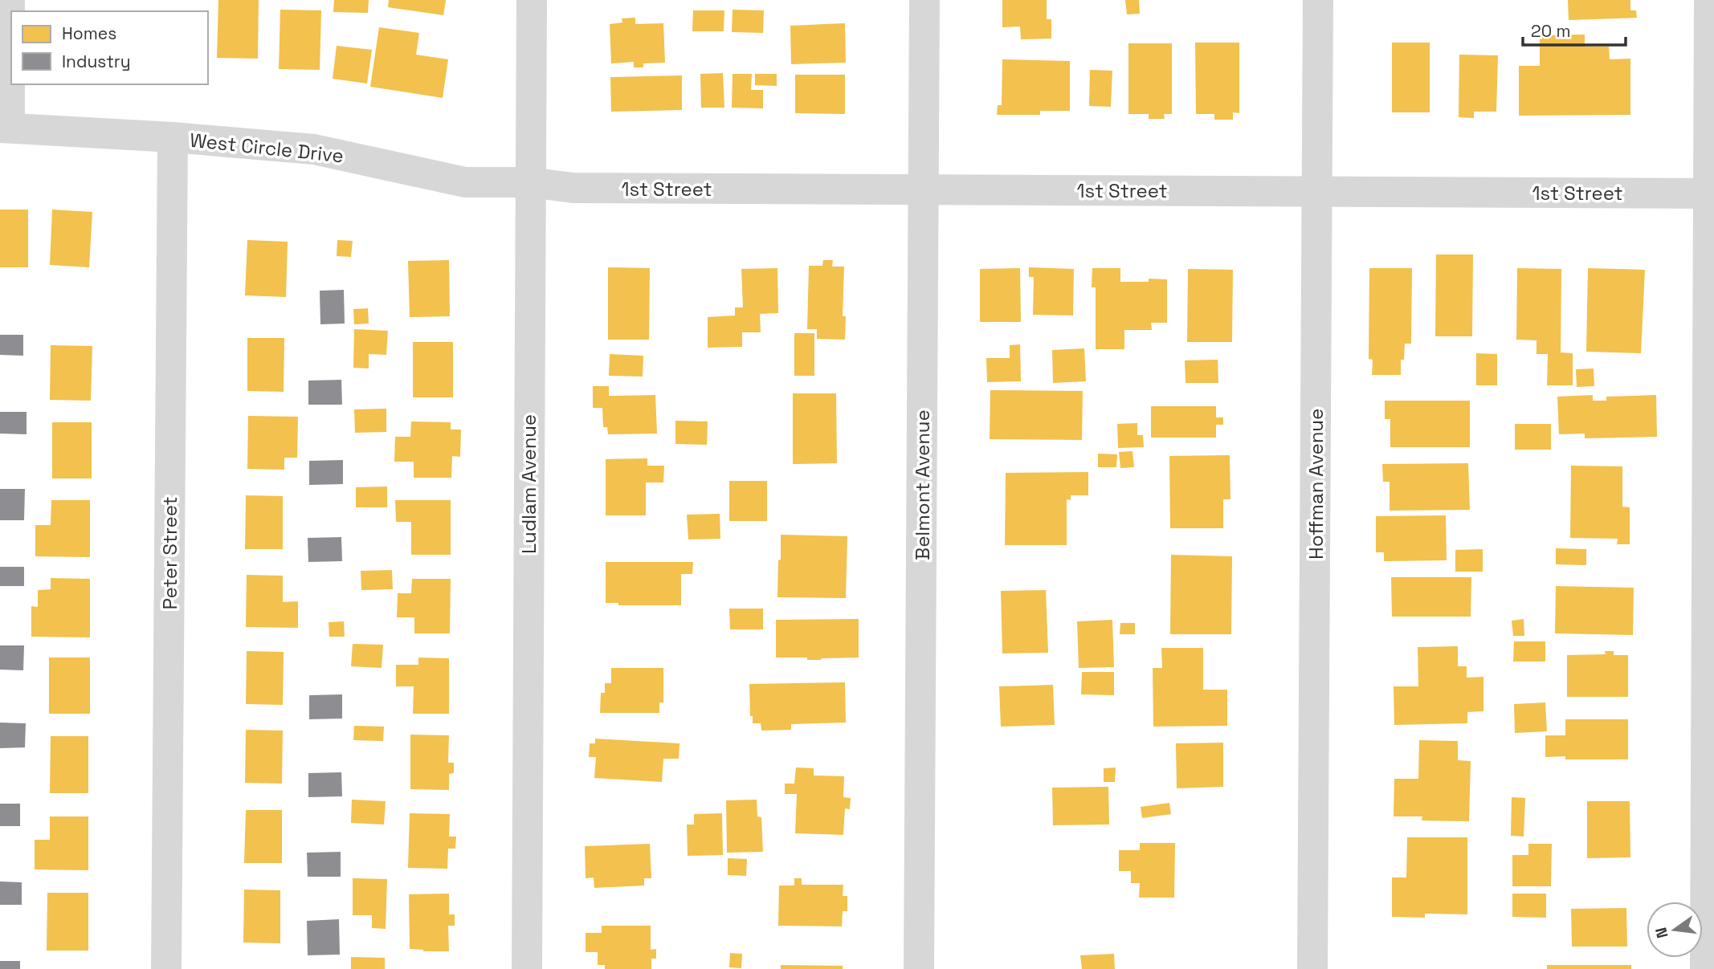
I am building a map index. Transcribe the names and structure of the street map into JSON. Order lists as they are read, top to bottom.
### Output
{
  "streets": {
    "street": [
      "West Circle Drive",
      "1st Street",
      "Ludlam Avenue",
      "Hoffman Avenue",
      "Belmont Avenue",
      "Peter Street"
    ]
  },
  "crossings": [
    ["West Circle Drive", "1st Street"],
    ["West Circle Drive", "Ludlam Avenue"],
    ["West Circle Drive", "Peter Street"],
    ["1st Street", "Ludlam Avenue"],
    ["1st Street", "Hoffman Avenue"],
    ["1st Street", "Belmont Avenue"]
  ],
  "legend": ["Homes", "Industry"],
  "scale_bar": "20 m",
  "north": "left"
}
